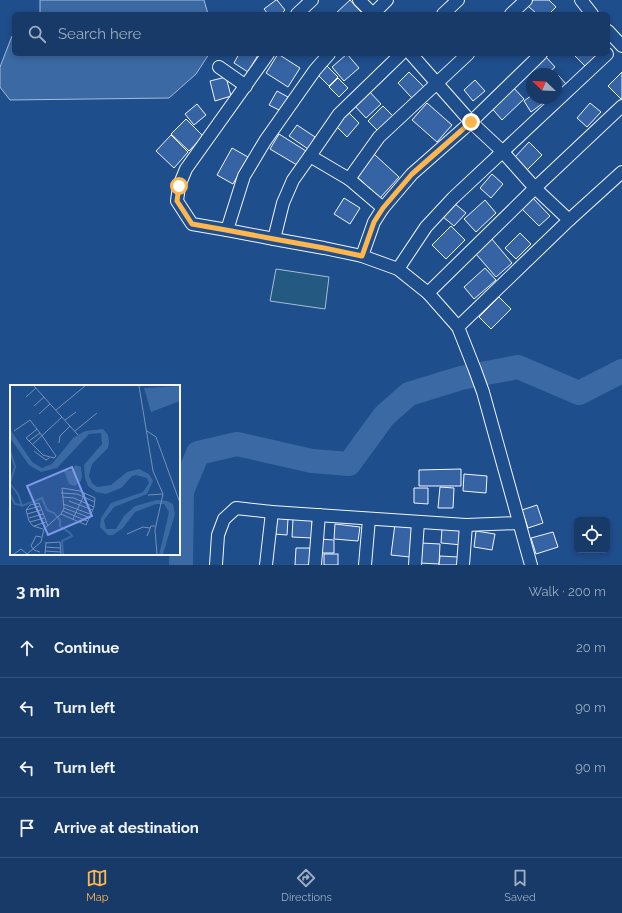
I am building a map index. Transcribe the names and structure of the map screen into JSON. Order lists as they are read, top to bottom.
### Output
{
  "north": "top left",
  "page": {
    "search": "Search here",
    "heading": ["3 min", "Walk · 200 m"],
    "list": [
      ["Continue", "20 m"],
      ["Turn left", "90 m"],
      ["Turn left", "90 m"],
      "Arrive at destination"
    ],
    "nav": ["Map", "Directions", "Saved"]
  }
}
